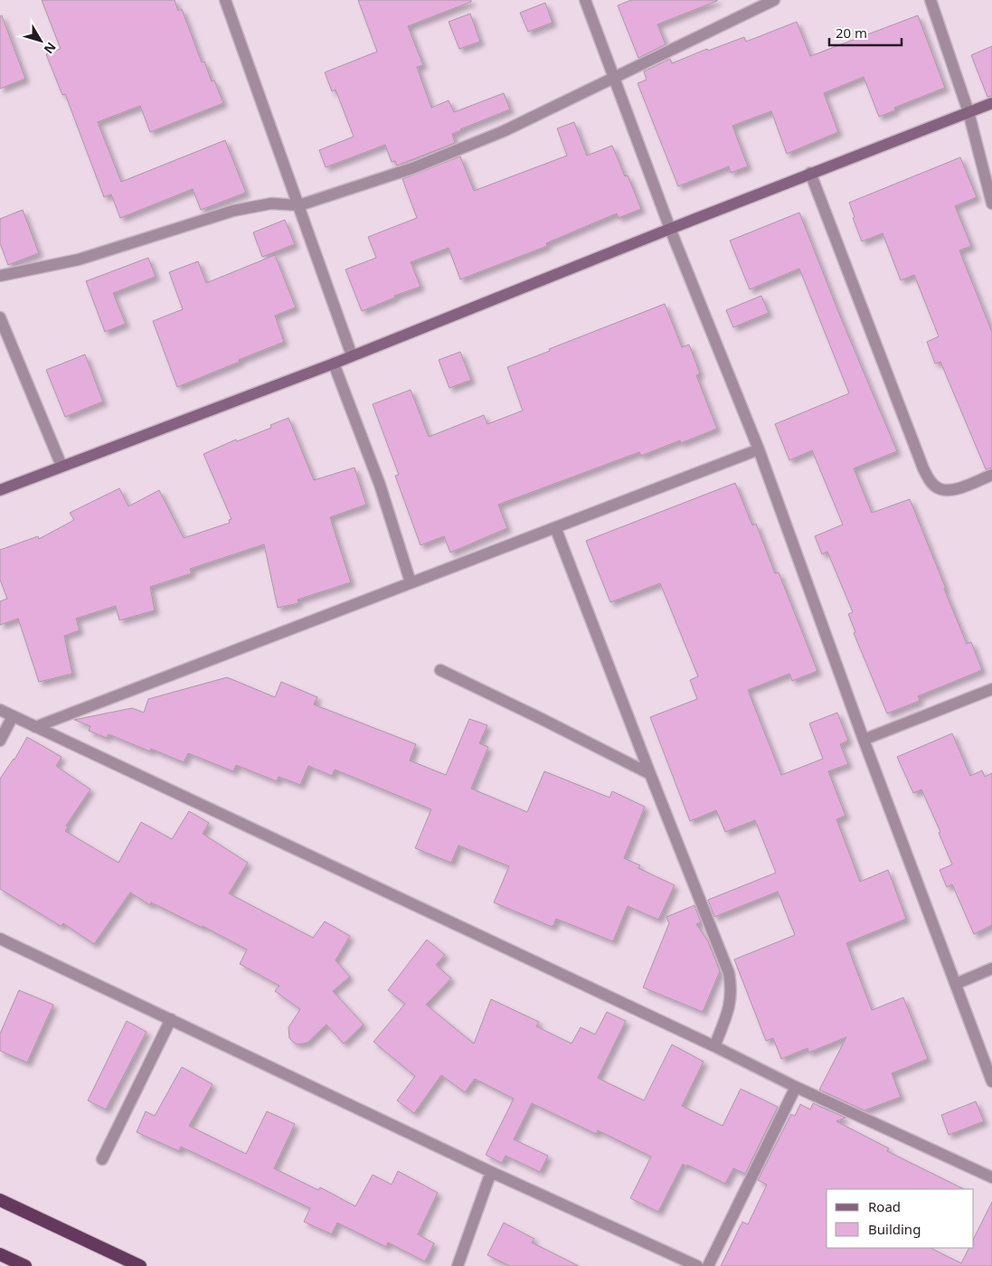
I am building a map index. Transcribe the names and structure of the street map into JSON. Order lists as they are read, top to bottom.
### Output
{
  "legend": ["Road", "Building"],
  "scale_bar": "20 m",
  "north": "bottom right"
}
